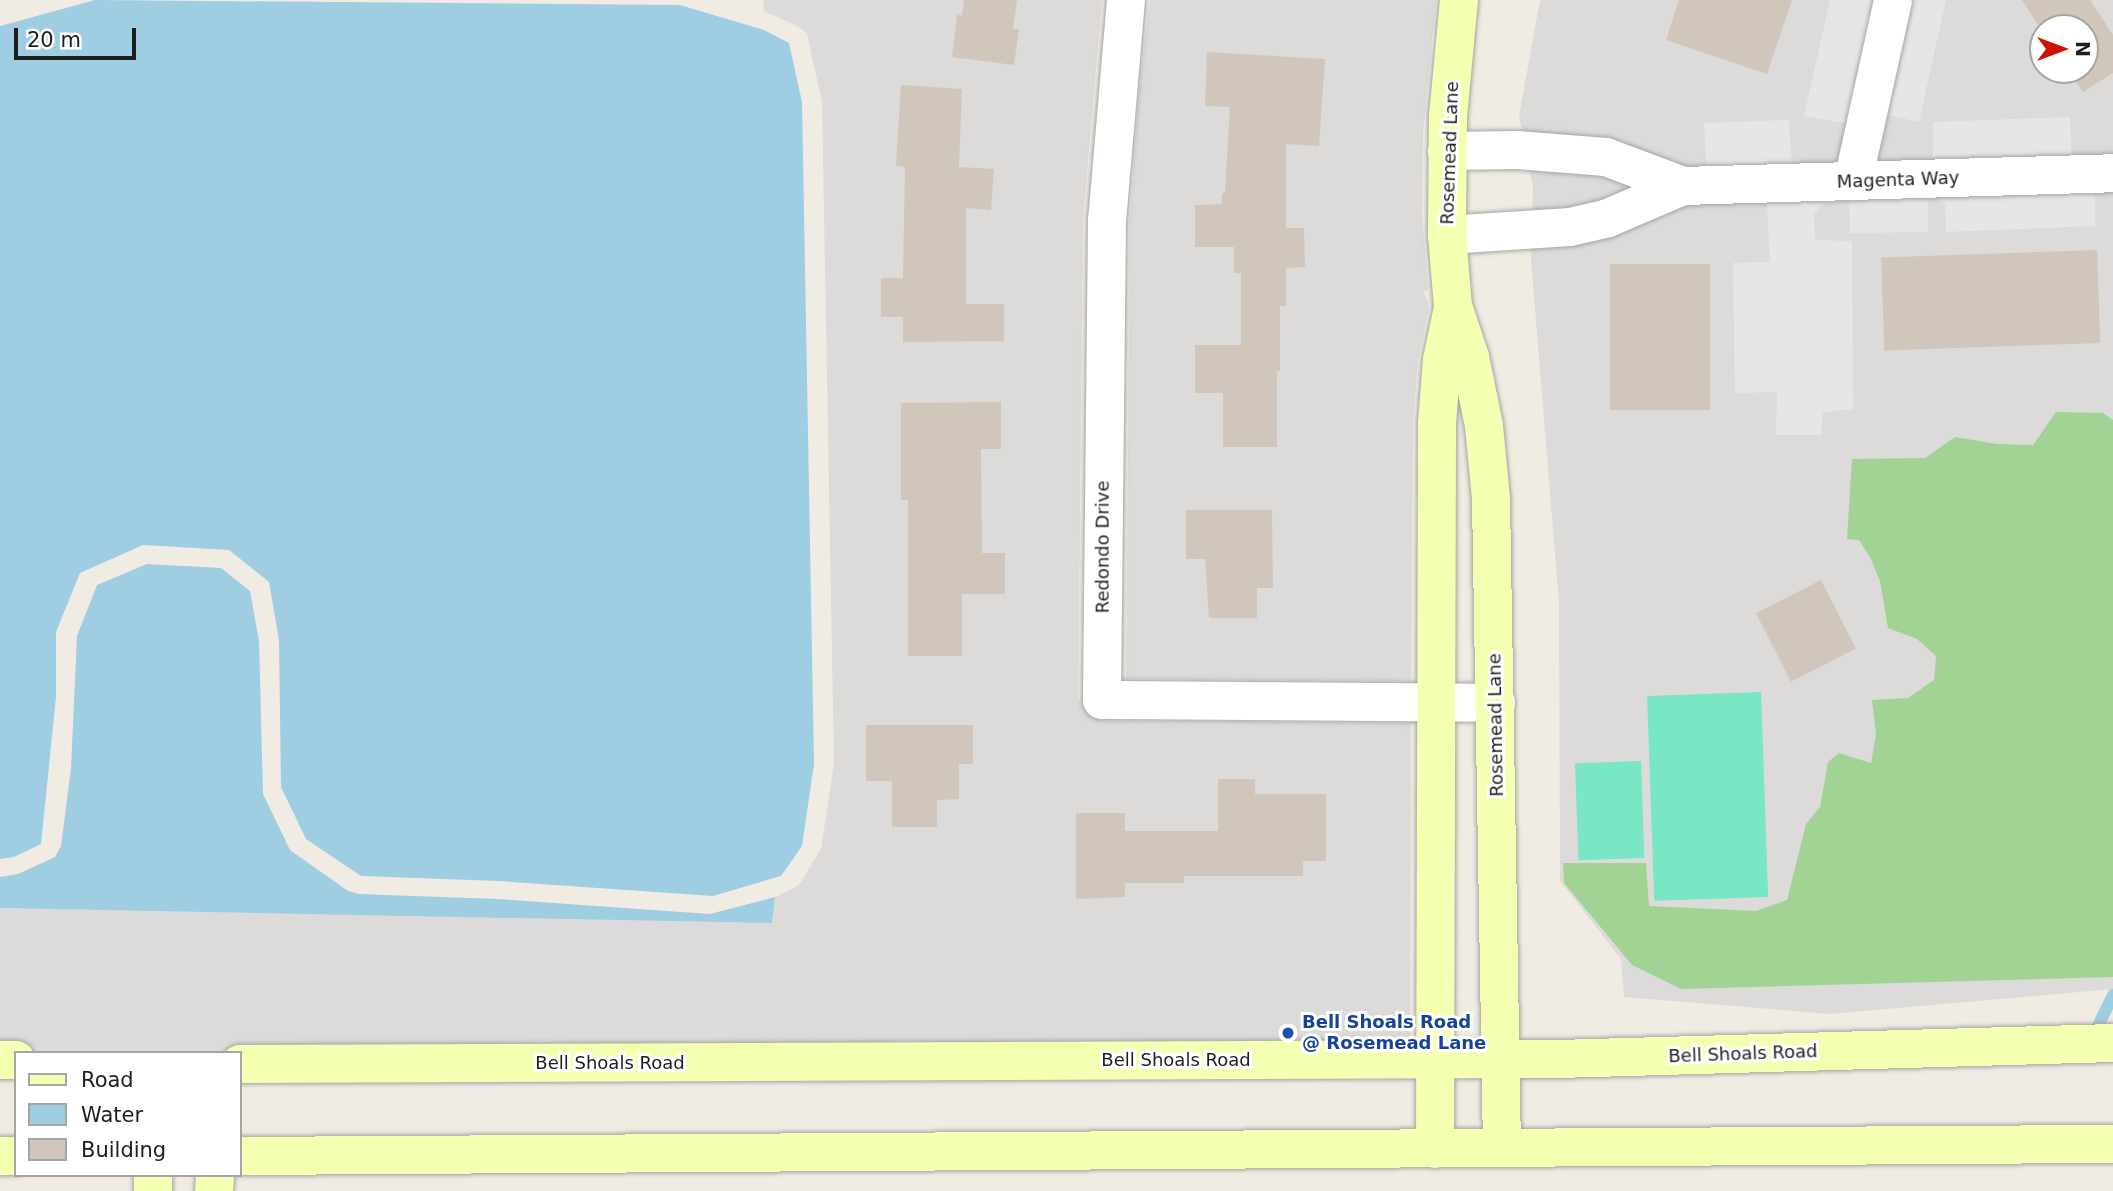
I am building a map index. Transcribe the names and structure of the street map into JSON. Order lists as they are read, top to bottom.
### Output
{
  "streets": {
    "main road": ["Rosemead Lane", "Bell Shoals Road"],
    "street": ["Magenta Way", "Redondo Drive"]
  },
  "crossings": [
    ["Rosemead Lane", "Magenta Way"],
    ["Rosemead Lane", "Redondo Drive"],
    ["Rosemead Lane", "Bell Shoals Road"]
  ],
  "places": ["Bell Shoals Road @ Rosemead Lane"],
  "legend": ["Road", "Water", "Building"],
  "scale_bar": "20 m",
  "north": "right"
}
